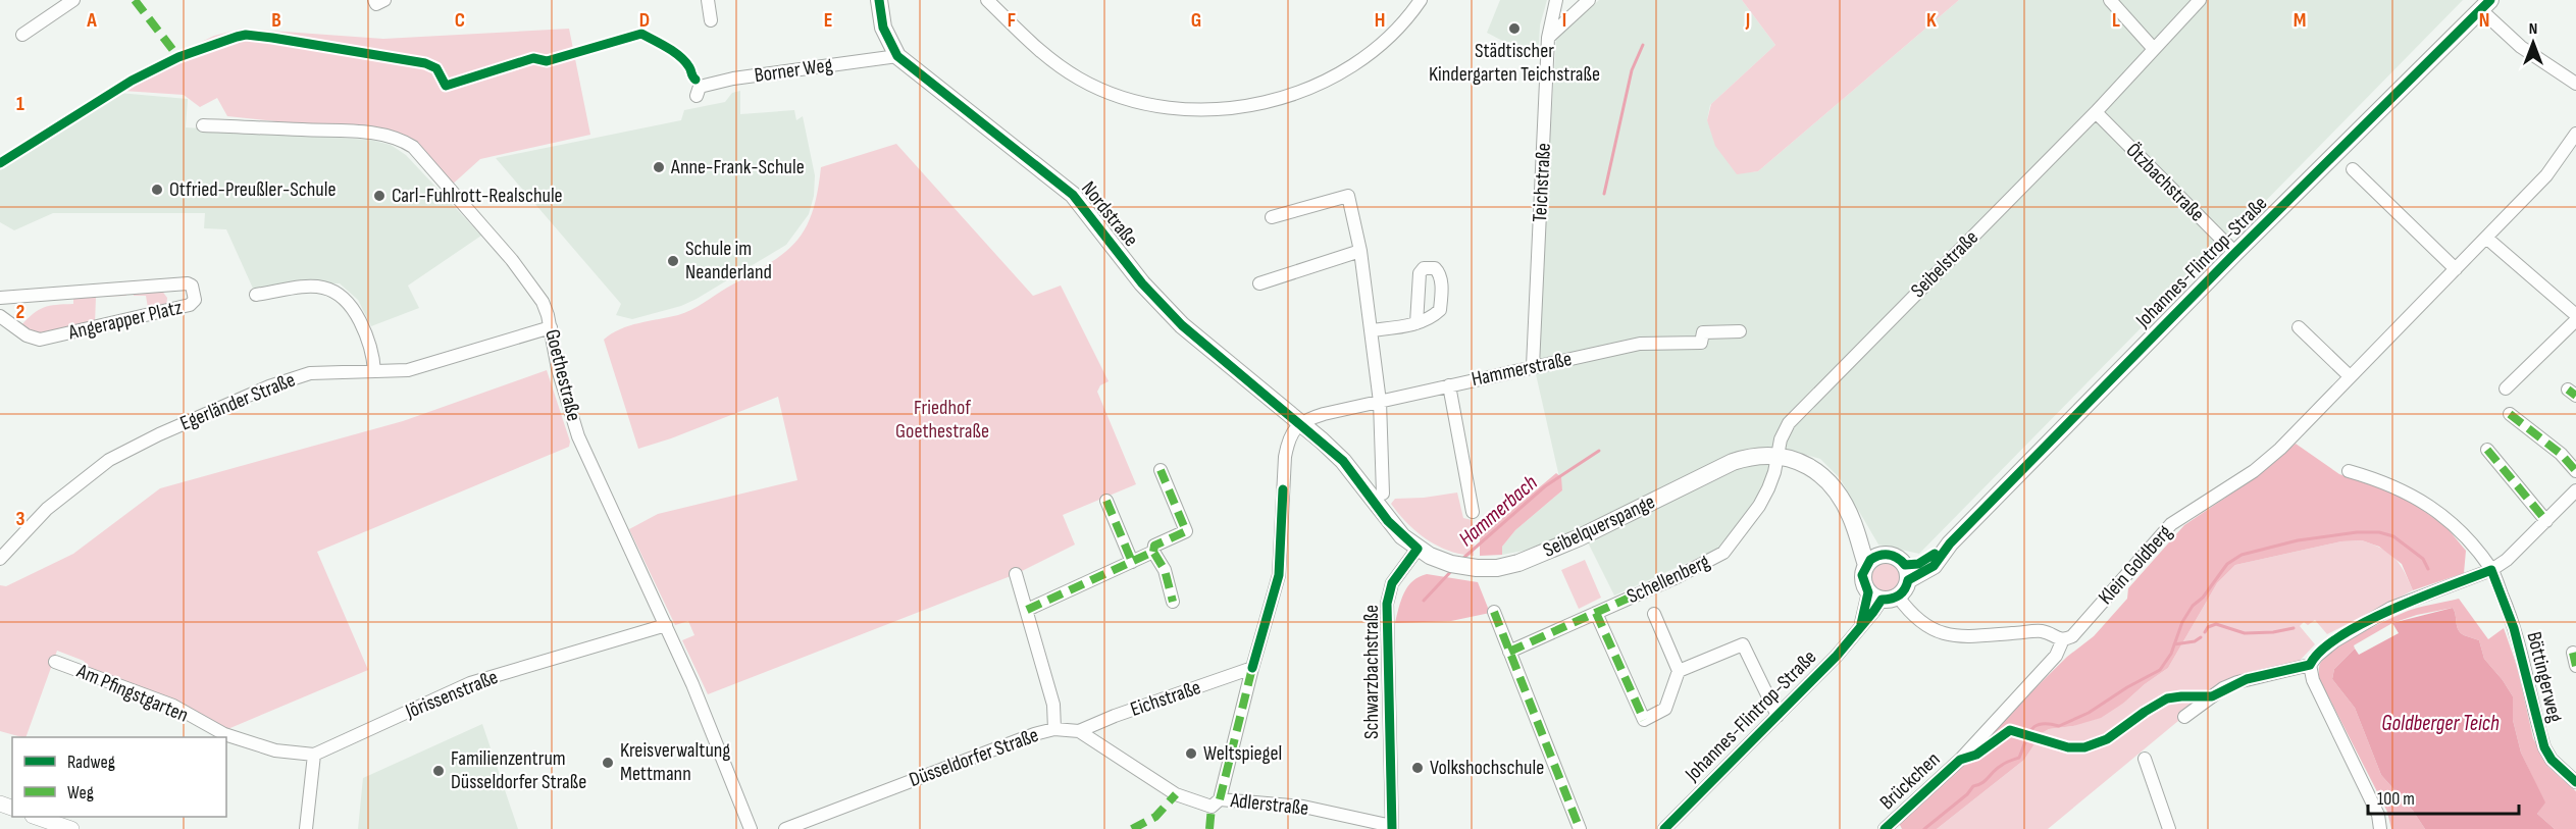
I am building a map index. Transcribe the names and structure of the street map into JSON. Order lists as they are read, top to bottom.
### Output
{
  "streets": {
    "main road": ["Nordstraße", "Johannes-Flintrop-Straße", "Seibelquerspange"],
    "street": [
      "Borner Weg",
      "Teichstraße",
      "Ötzbachstraße",
      "Seibelstraße",
      "Angerapper Platz",
      "Hammerstraße",
      "Goethestraße",
      "Egerländer Straße",
      "Klein Goldberg",
      "Schellenberg",
      "Schwarzbachstraße",
      "Böttingerweg",
      "Am Pfingstgarten",
      "Jörissenstraße",
      "Eichstraße",
      "Düsseldorfer Straße",
      "Brückchen",
      "Adlerstraße"
    ]
  },
  "crossings": [
    ["Borner Weg", "Nordstraße"],
    ["Teichstraße", "Hammerstraße"],
    ["Ötzbachstraße", "Johannes-Flintrop-Straße"],
    ["Ötzbachstraße", "Seibelstraße"],
    ["Nordstraße", "Hammerstraße"],
    ["Johannes-Flintrop-Straße", "Schellenberg"],
    ["Seibelstraße", "Seibelquerspange"],
    ["Seibelstraße", "Schellenberg"],
    ["Goethestraße", "Egerländer Straße"],
    ["Goethestraße", "Jörissenstraße"],
    ["Seibelquerspange", "Schellenberg"],
    ["Seibelquerspange", "Schwarzbachstraße"],
    ["Klein Goldberg", "Brückchen"],
    ["Schwarzbachstraße", "Adlerstraße"],
    ["Am Pfingstgarten", "Jörissenstraße"],
    ["Eichstraße", "Düsseldorfer Straße"],
    ["Düsseldorfer Straße", "Adlerstraße"]
  ],
  "water": ["Hammerbach", "Goldberger Teich"],
  "parks": ["Friedhof Goethestraße"],
  "places": [
    "Städtischer Kindergarten Teichstraße",
    "Anne-Frank-Schule",
    "Otfried-Preußler-Schule",
    "Carl-Fuhlrott-Realschule",
    "Schule im Neanderland",
    "Weltspiegel",
    "Kreisverwaltung Mettmann",
    "Volkshochschule",
    "Familienzentrum Düsseldorfer Straße"
  ],
  "legend": ["Radweg", "Weg"],
  "scale_bar": "100 m",
  "north": "top",
  "grid": {
    "columns": [
      "A",
      "B",
      "C",
      "D",
      "E",
      "F",
      "G",
      "H",
      "I",
      "J",
      "K",
      "L",
      "M",
      "N"
    ],
    "rows": ["1", "2", "3"]
  }
}
